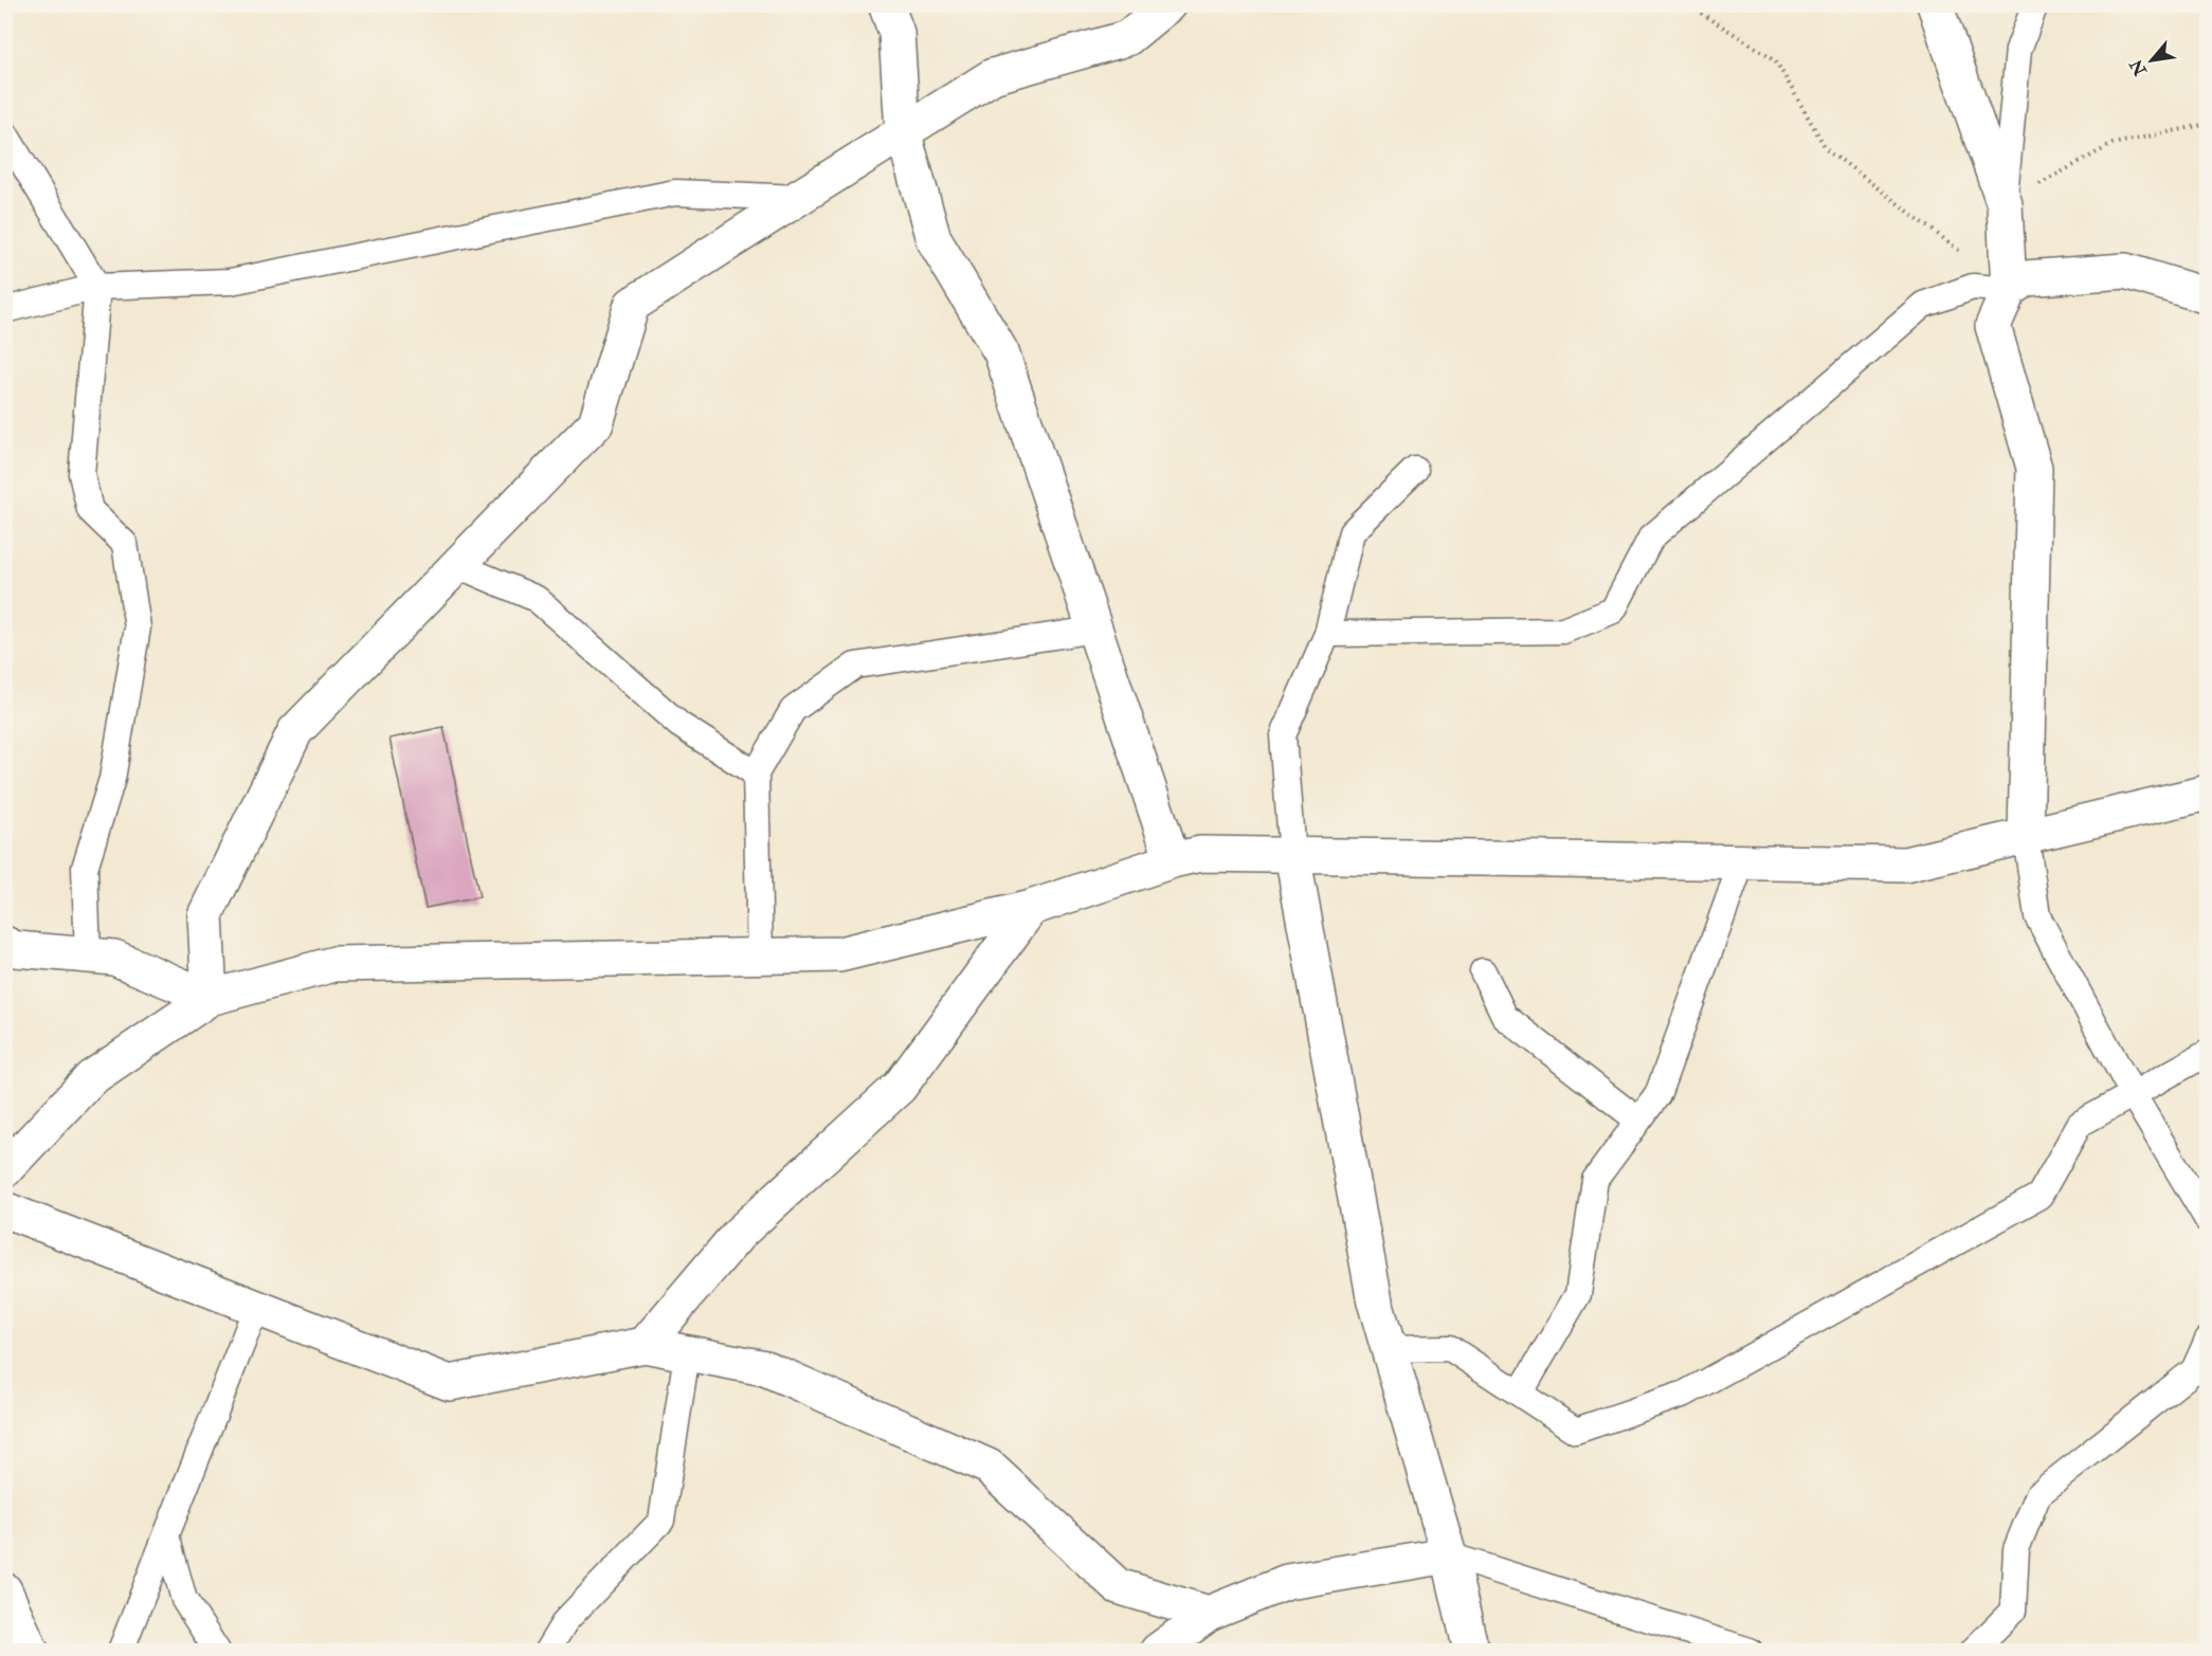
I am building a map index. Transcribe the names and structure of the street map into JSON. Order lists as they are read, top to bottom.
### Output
{
  "north": "bottom left"
}
